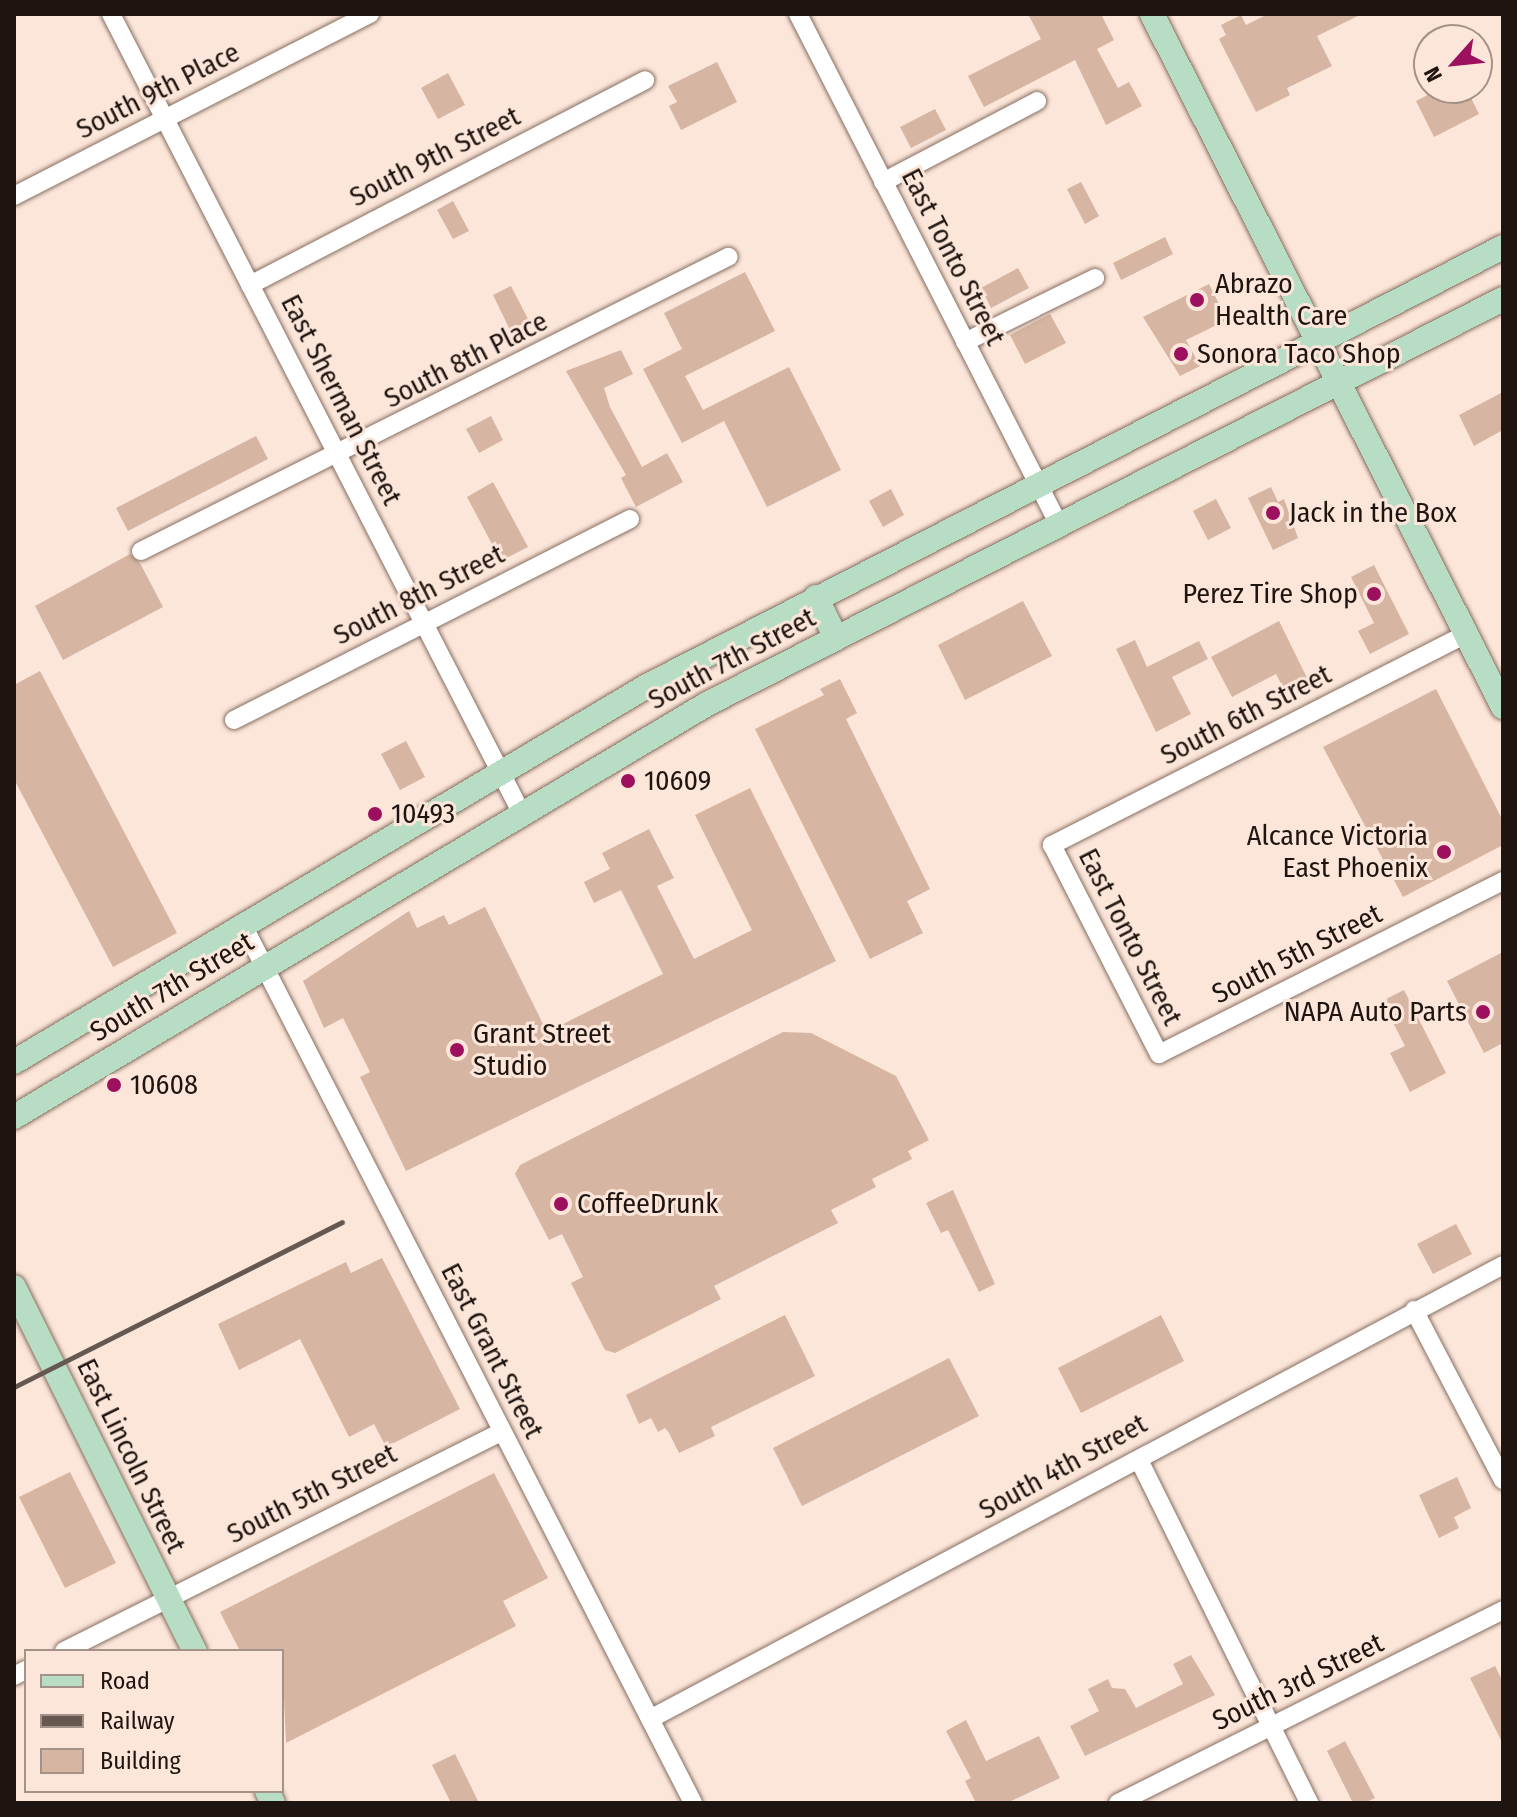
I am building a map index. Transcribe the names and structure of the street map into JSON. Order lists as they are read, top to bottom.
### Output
{
  "streets": {
    "main road": ["South 7th Street", "East Lincoln Street"],
    "street": [
      "South 9th Place",
      "South 9th Street",
      "East Tonto Street",
      "South 8th Place",
      "East Sherman Street",
      "South 8th Street",
      "South 6th Street",
      "South 5th Street",
      "East Grant Street",
      "South 4th Street",
      "South 3rd Street"
    ]
  },
  "crossings": [
    ["South 9th Place", "East Sherman Street"],
    ["South 9th Street", "East Sherman Street"],
    ["East Tonto Street", "South 7th Street"],
    ["East Tonto Street", "South 6th Street"],
    ["East Tonto Street", "South 5th Street"],
    ["South 8th Place", "East Sherman Street"],
    ["East Sherman Street", "South 8th Street"],
    ["East Sherman Street", "South 7th Street"],
    ["South 7th Street", "East Grant Street"],
    ["South 5th Street", "East Grant Street"],
    ["South 5th Street", "East Lincoln Street"],
    ["East Grant Street", "South 4th Street"]
  ],
  "places": [
    "Abrazo Health Care",
    "Sonora Taco Shop",
    "Jack in the Box",
    "Perez Tire Shop",
    "10609",
    "10493",
    "Alcance Victoria East Phoenix",
    "NAPA Auto Parts",
    "Grant Street Studio",
    "10608",
    "CoffeeDrunk"
  ],
  "legend": ["Road", "Railway", "Building"],
  "north": "bottom left"
}
